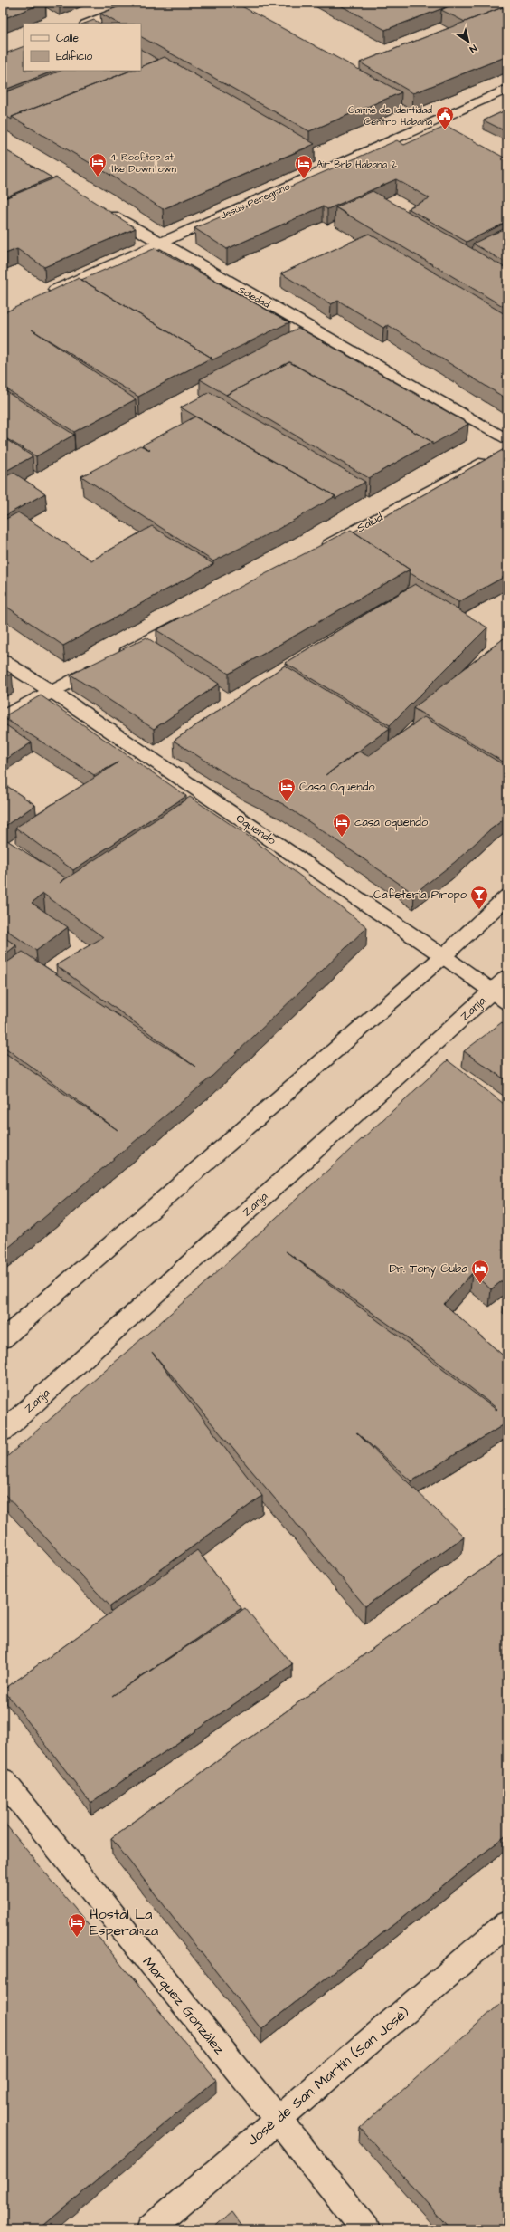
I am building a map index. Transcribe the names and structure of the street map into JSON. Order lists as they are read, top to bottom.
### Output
{
  "streets": {
    "street": [
      "Jesús Peregrino",
      "Soledad",
      "Salud",
      "Oquendo",
      "Zanja",
      "Márquez González",
      "José de San Martín (San José)"
    ]
  },
  "crossings": [
    ["Jesús Peregrino", "Soledad"],
    ["Soledad", "Salud"],
    ["Oquendo", "Zanja"],
    ["Márquez González", "José de San Martín (San José)"]
  ],
  "places": {
    "public building": ["Carné de Identidad Centro Habana"],
    "hotel": [
      "4 Rooftop at the Downtown",
      "Air Bnb Habana 2",
      "Casa Oquendo",
      "casa oquendo",
      "Dr. Tony Cuba",
      "Hostal La Esperanza"
    ],
    "bar": ["Cafeteria Piropo"]
  },
  "legend": ["Calle", "Edificio"],
  "north": "bottom right"
}
